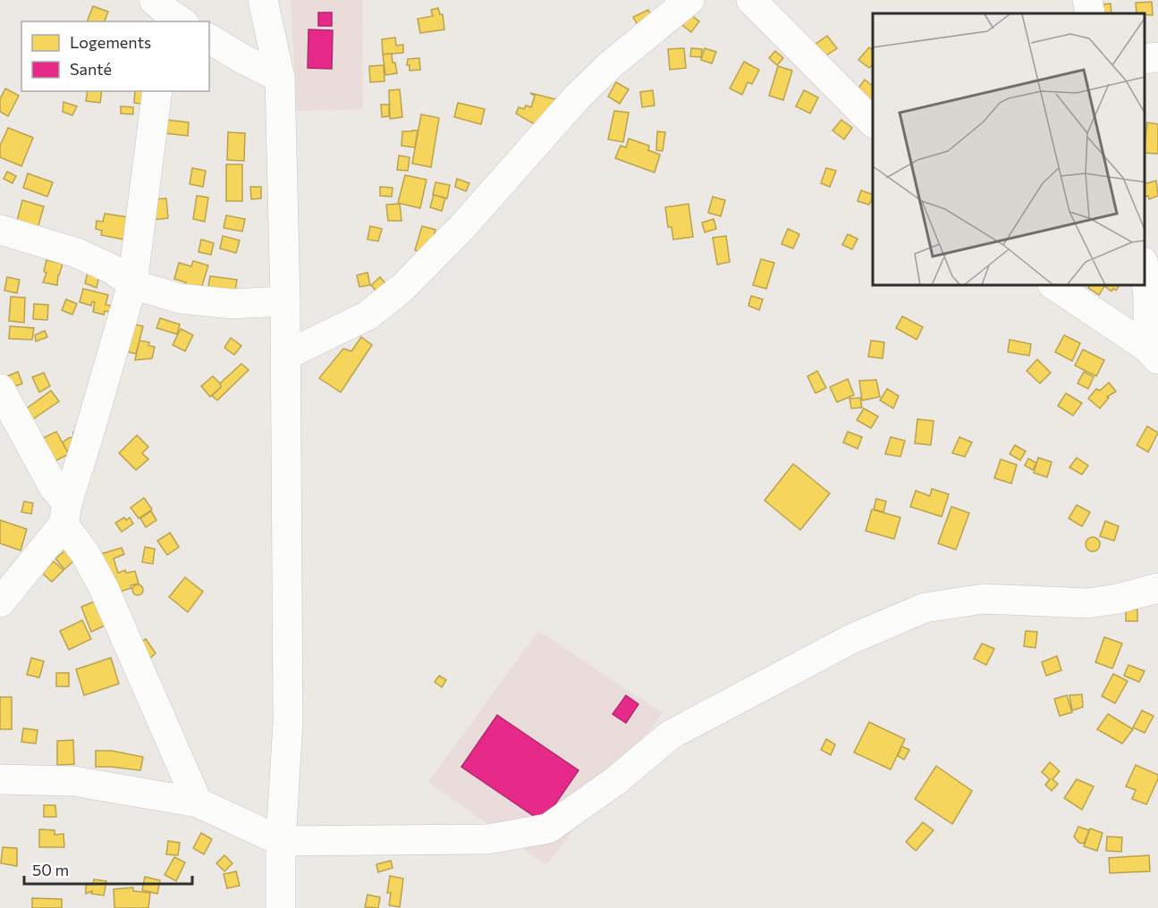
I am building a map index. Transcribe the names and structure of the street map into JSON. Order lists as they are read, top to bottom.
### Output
{
  "legend": ["Logements", "Santé"],
  "scale_bar": "50 m"
}
